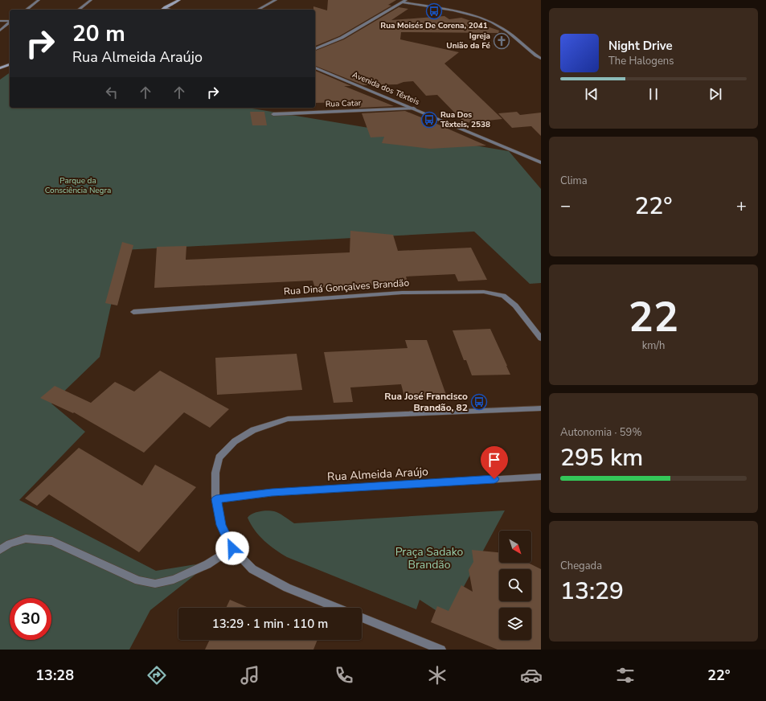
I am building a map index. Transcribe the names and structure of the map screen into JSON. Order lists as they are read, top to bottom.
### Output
{
  "streets": {
    "street": [
      "Avenida dos Têxteis",
      "Rua Catar",
      "Rua Diná Gonçalves Brandão",
      "Rua Almeida Araújo"
    ]
  },
  "crossings": [
    ["Avenida dos Têxteis", "Rua Catar"]
  ],
  "parks": ["Parque da Consciência Negra", "Praça Sadako Brandão"],
  "places": {
    "bus stop": ["Rua Moisés De Corena, 2041", "Rua Dos Têxteis, 2538", "Rua José Francisco Brandão, 82"],
    "church": ["Igreja União da Fé"]
  },
  "north": "bottom right",
  "page": {
    "turn": ["20 m", "Rua Almeida Araújo"],
    "song": ["Night Drive", "The Halogens"],
    "tile": [
      "Clima",
      ["22", "km/h"],
      ["Autonomia · 59%", "295 km"],
      ["Chegada", "13:29"]
    ],
    "heat": ["−", "22°", "+"],
    "limit": "30",
    "trip": "13:29 · 1 min · 110 m",
    "tabs": ["13:28", "22°"]
  }
}
